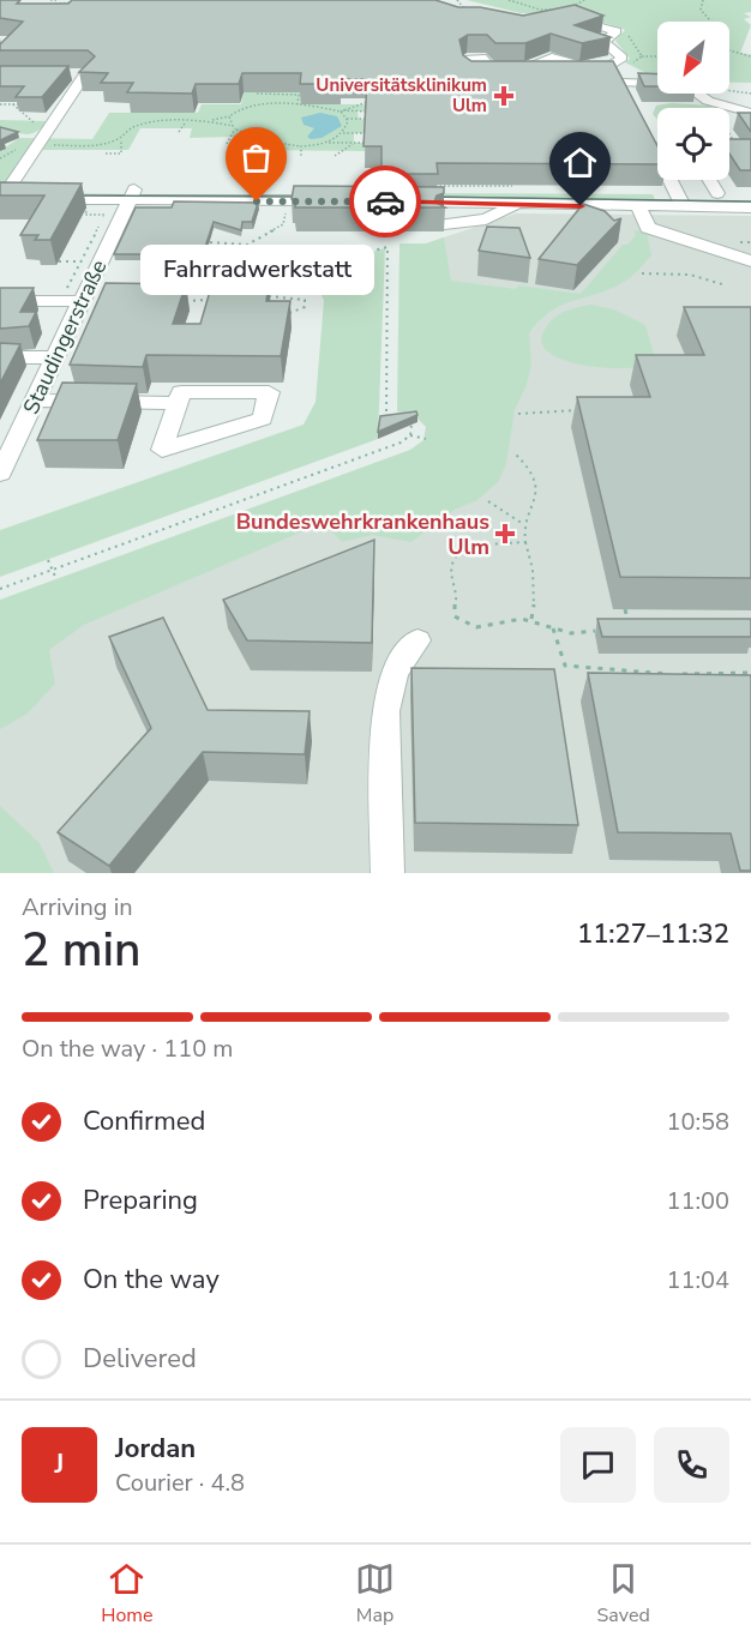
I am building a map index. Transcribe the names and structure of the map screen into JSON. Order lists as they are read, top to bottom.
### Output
{
  "streets": {
    "street": ["Staudingerstraße"]
  },
  "places": {
    "health": ["Universitätsklinikum Ulm", "Bundeswehrkrankenhaus Ulm"],
    "other": ["Fahrradwerkstatt"]
  },
  "north": "bottom left",
  "page": {
    "bubble": "Fahrradwerkstatt",
    "heading": ["2 min", "Arriving in", "11:27–11:32"],
    "panel": ["Jordan", "Courier · 4.8"],
    "bar": "On the way · 110 m",
    "list": [
      ["Confirmed", "10:58"],
      ["Preparing", "11:00"],
      ["On the way", "11:04"],
      "Delivered"
    ],
    "round": "J",
    "tabs": ["Home", "Map", "Saved"]
  }
}
